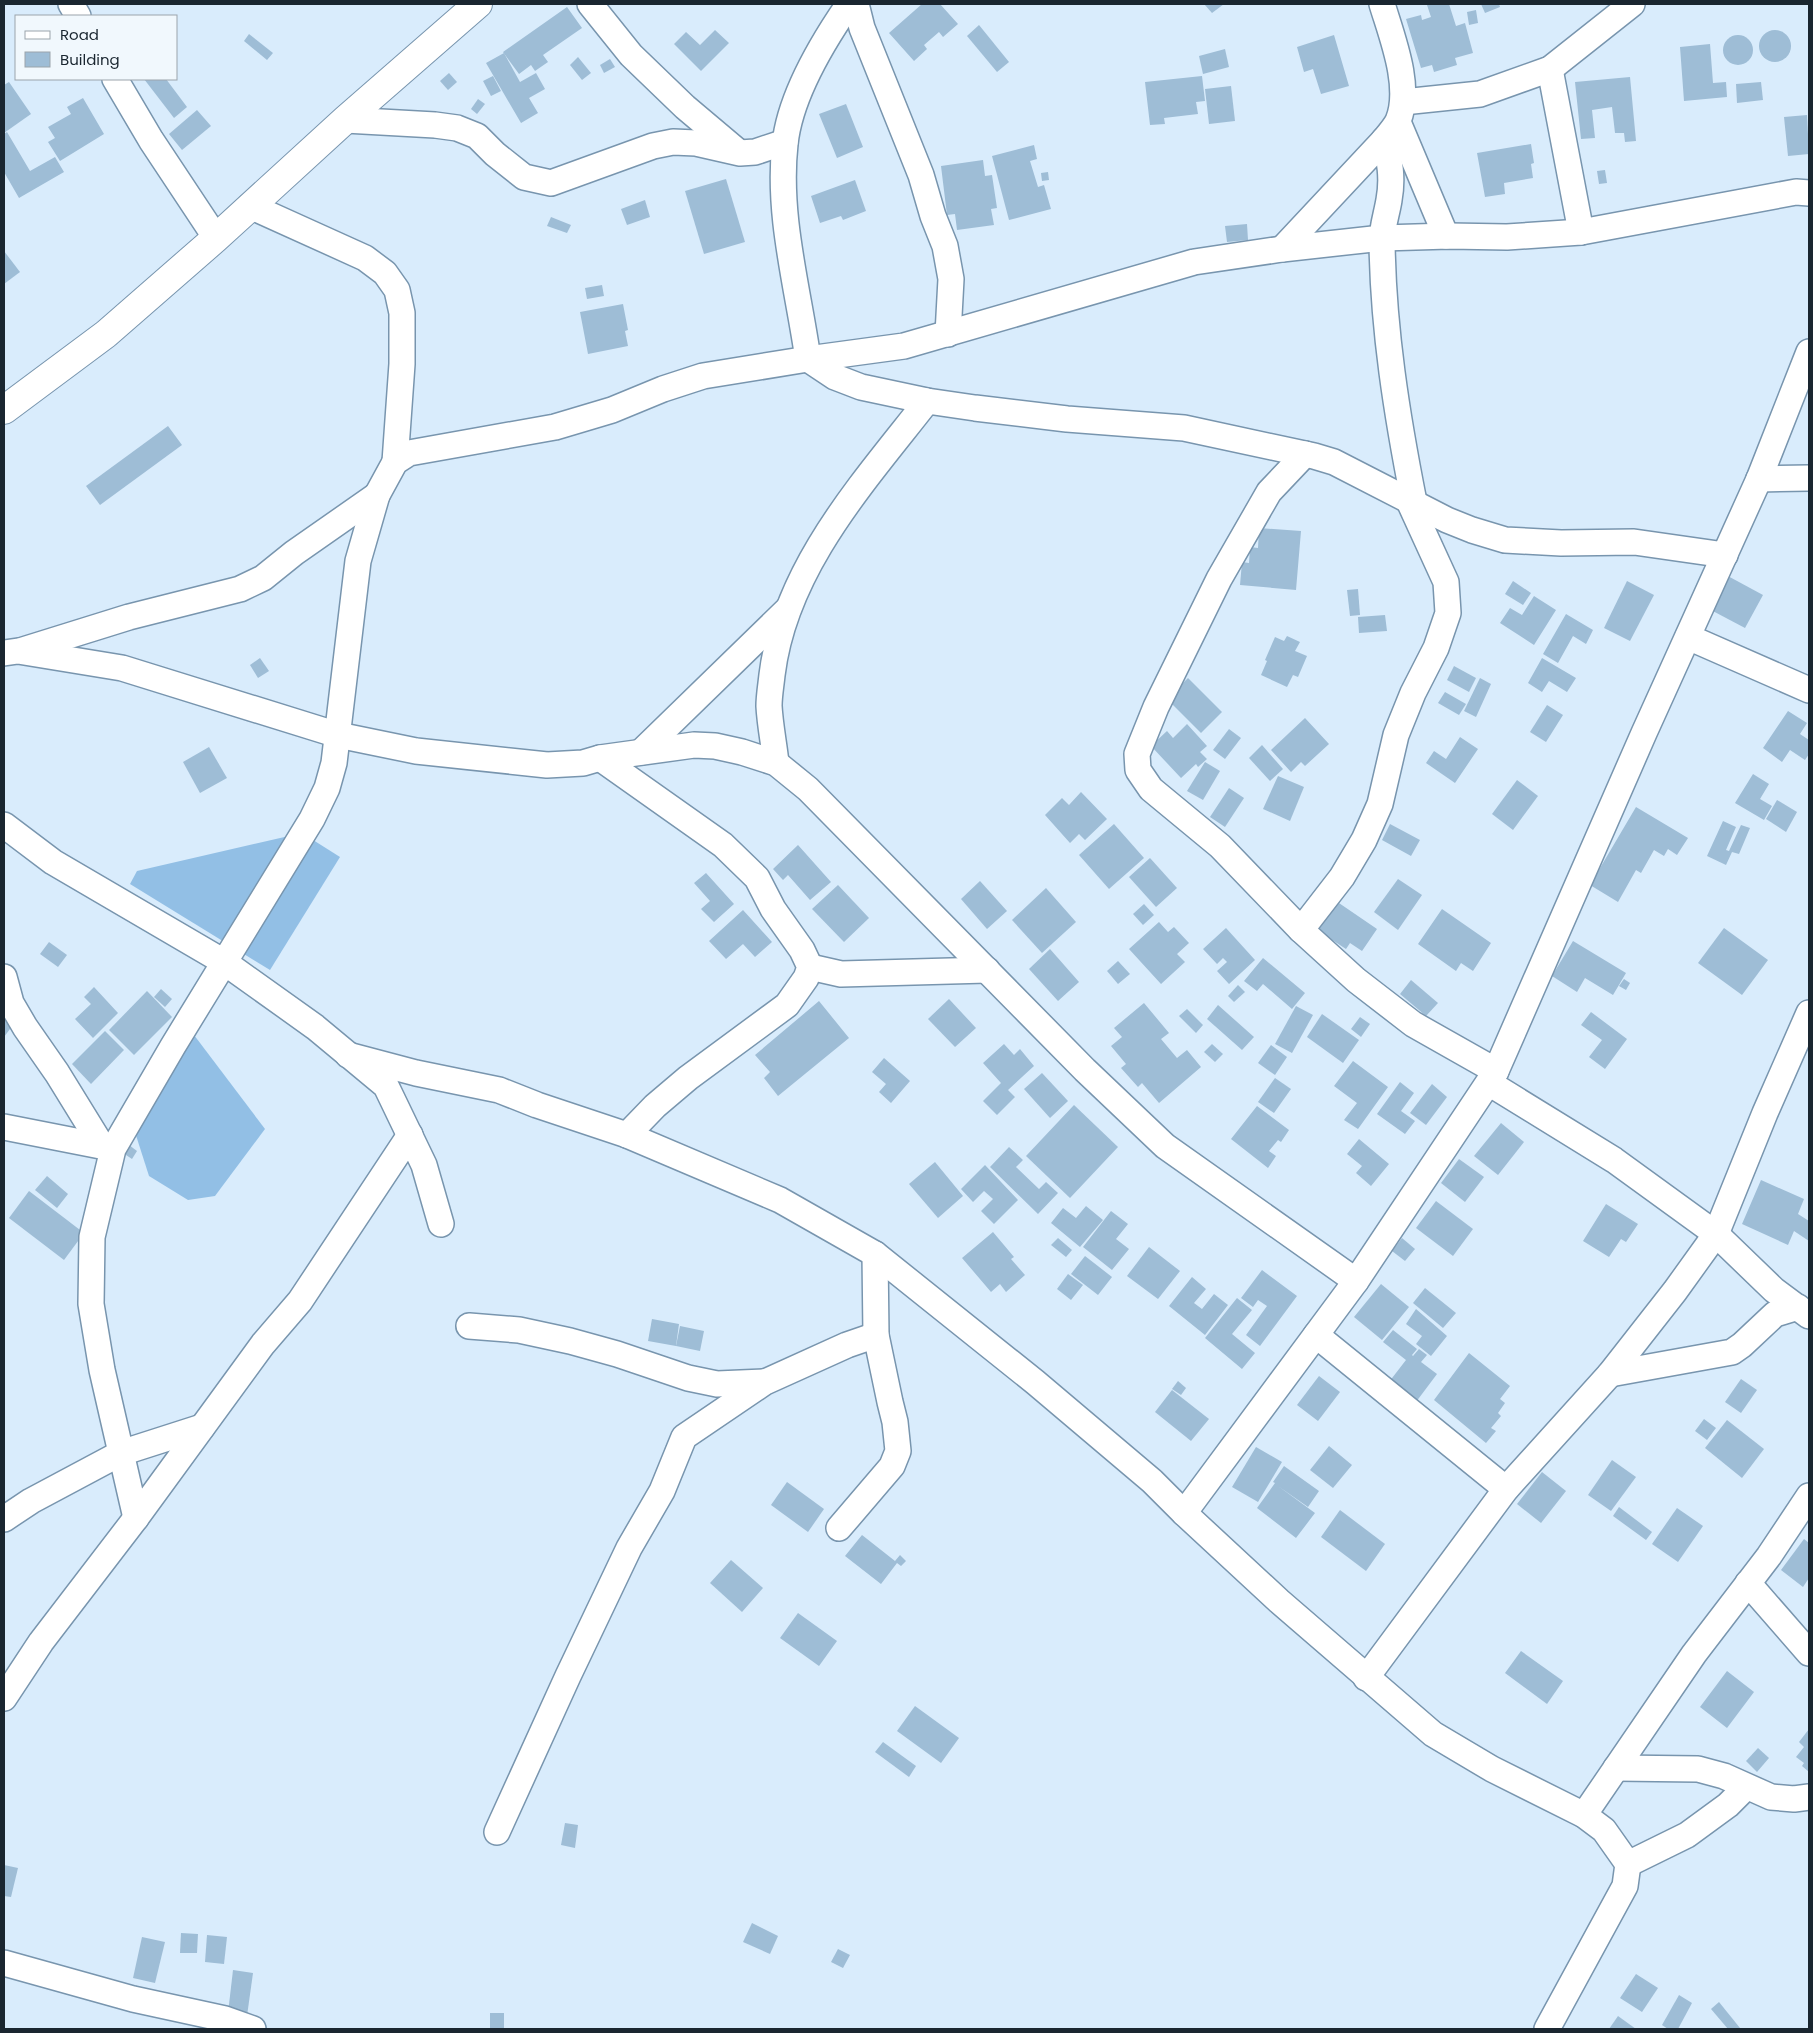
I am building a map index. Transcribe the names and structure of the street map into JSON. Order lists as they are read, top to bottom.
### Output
{
  "legend": ["Road", "Building"]
}
